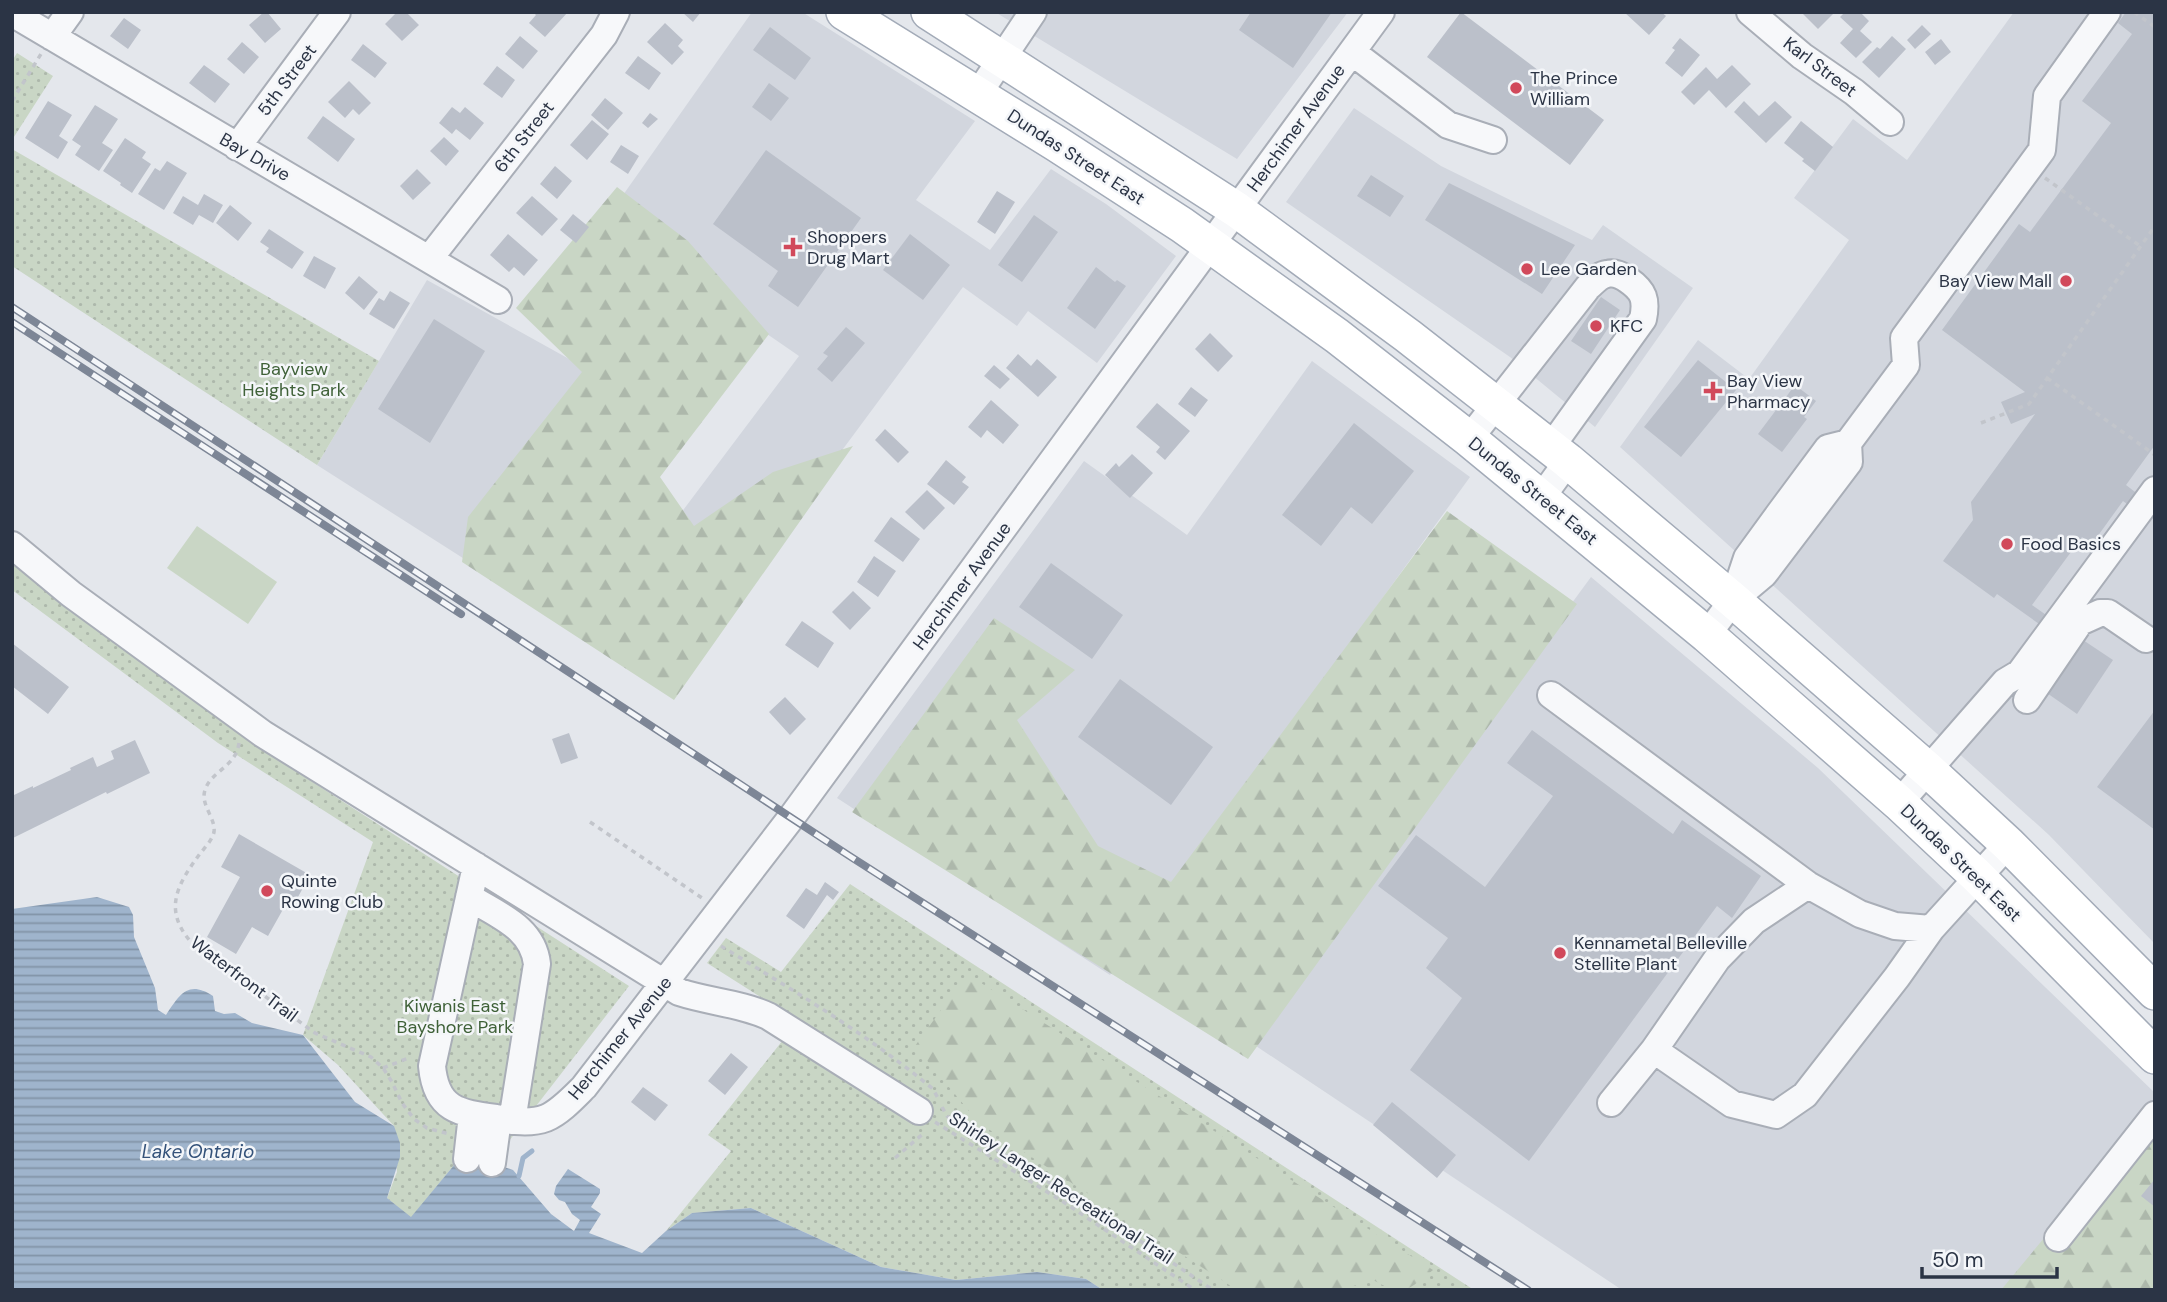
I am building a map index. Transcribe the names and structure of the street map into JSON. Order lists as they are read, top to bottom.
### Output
{
  "streets": {
    "main road": ["Dundas Street East"],
    "street": [
      "Karl Street",
      "5th Street",
      "Herchimer Avenue",
      "6th Street",
      "Bay Drive"
    ],
    "path": ["Waterfront Trail", "Shirley Langer Recreational Trail"]
  },
  "crossings": [
    ["5th Street", "Bay Drive"],
    ["Herchimer Avenue", "Dundas Street East"],
    ["6th Street", "Bay Drive"]
  ],
  "water": ["Lake Ontario"],
  "parks": ["Bayview Heights Park", "Kiwanis East Bayshore Park"],
  "places": {
    "other": [
      "The Prince William",
      "Lee Garden",
      "Bay View Mall",
      "KFC",
      "Food Basics",
      "Quinte Rowing Club",
      "Kennametal Belleville Stellite Plant"
    ],
    "health": ["Shoppers Drug Mart", "Bay View Pharmacy"]
  },
  "scale_bar": "50 m"
}
